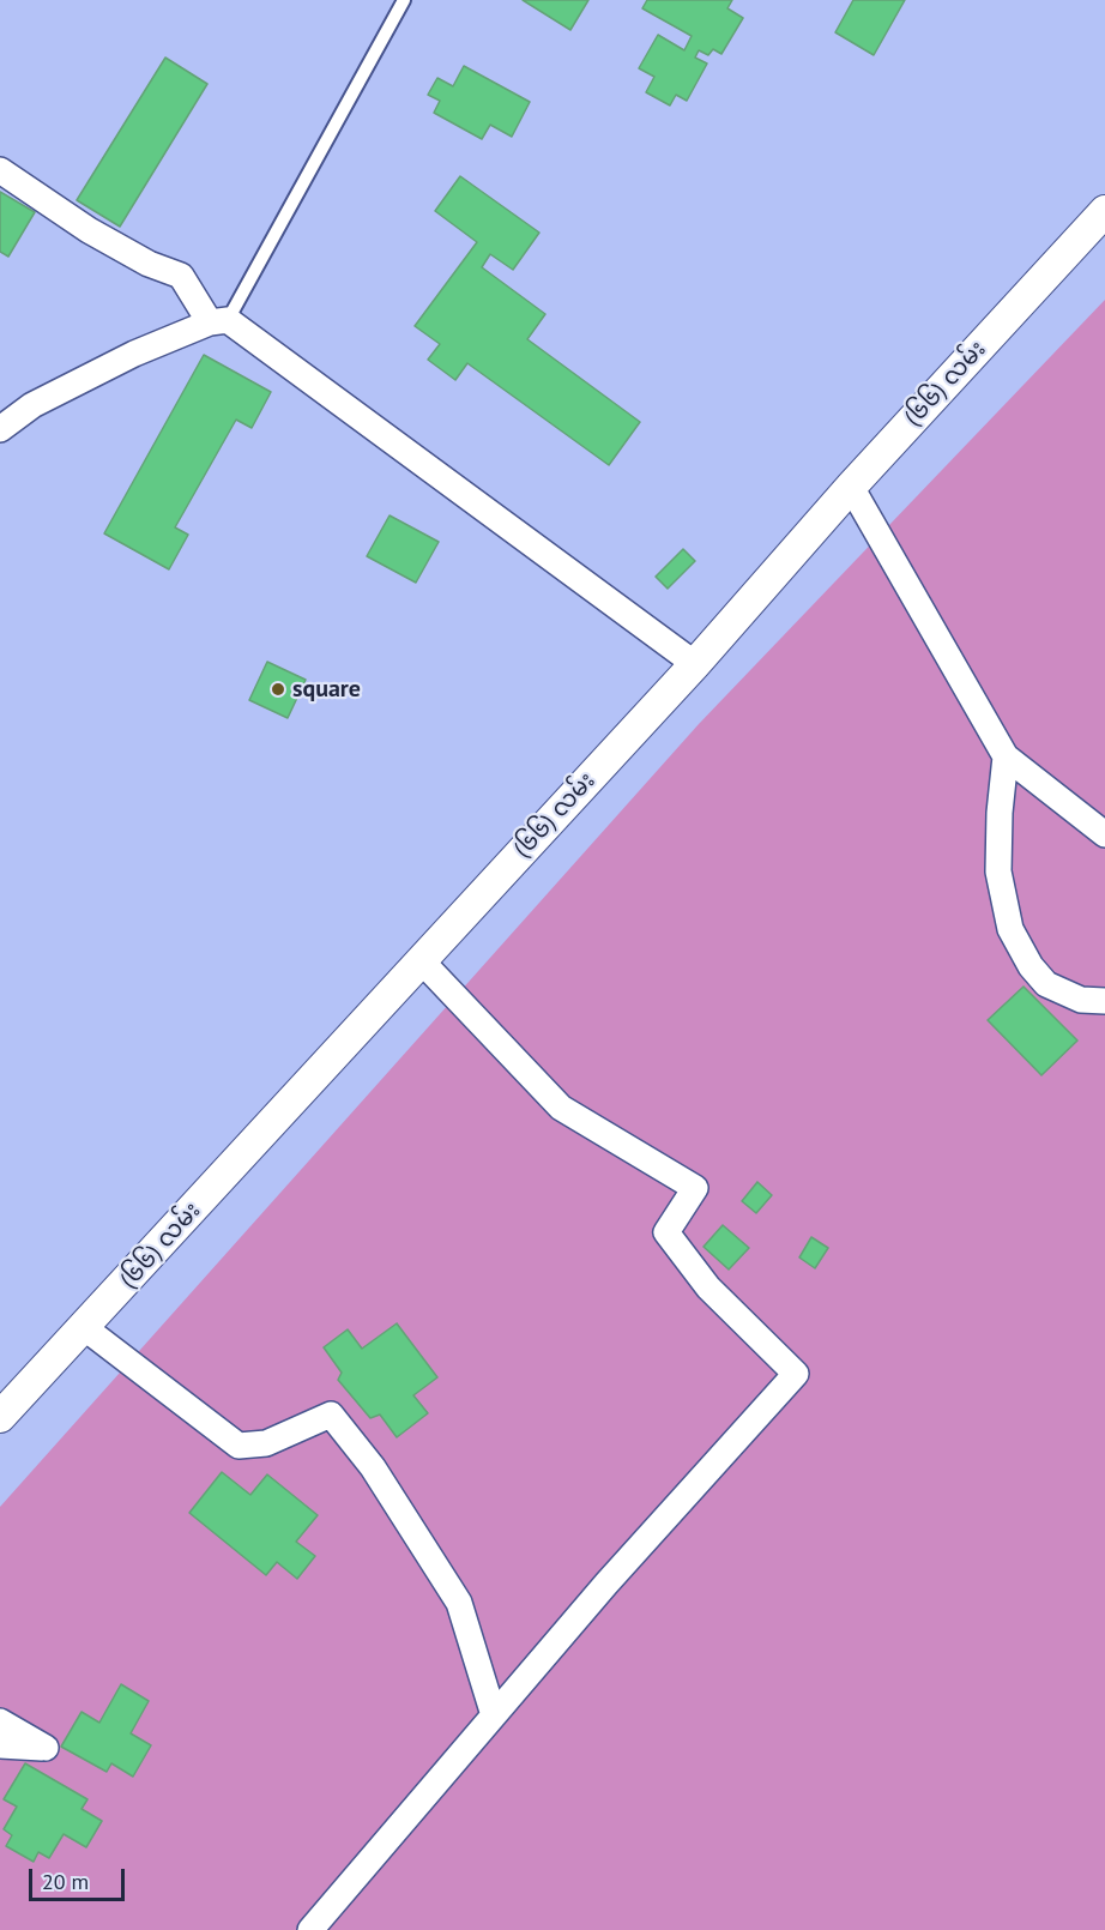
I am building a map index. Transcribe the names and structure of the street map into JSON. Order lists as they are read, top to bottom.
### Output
{
  "streets": {
    "street": ["(၆၆) လမ်း"]
  },
  "places": ["square"],
  "scale_bar": "20 m"
}
